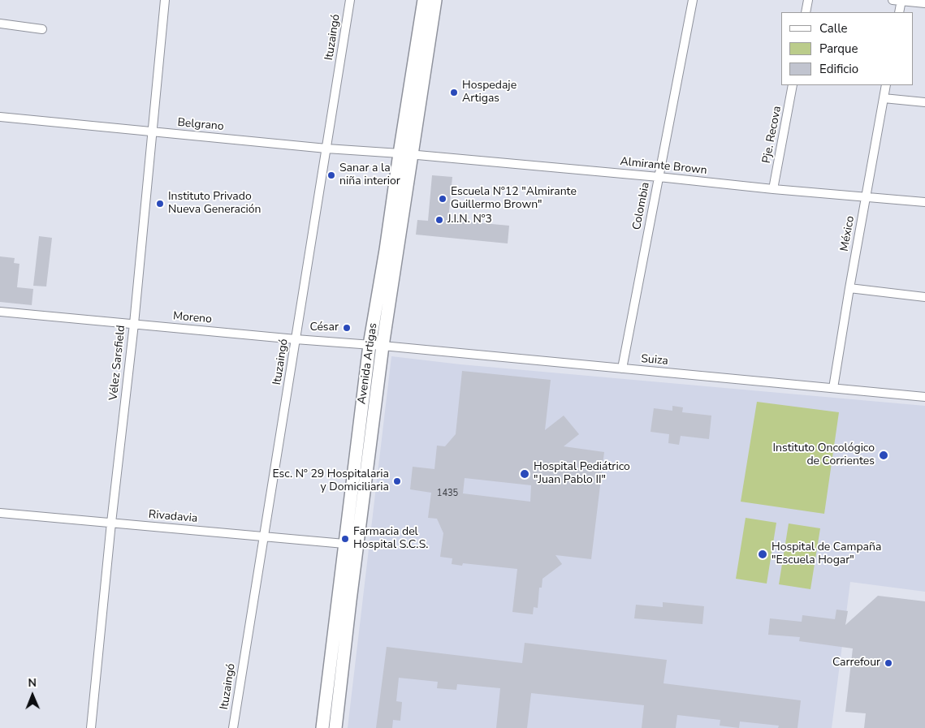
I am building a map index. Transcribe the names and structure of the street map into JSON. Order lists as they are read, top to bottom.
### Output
{
  "streets": {
    "main road": ["Avenida Artigas"],
    "street": [
      "Ituzaingó",
      "Belgrano",
      "Pje. Recova",
      "Almirante Brown",
      "Colombia",
      "México",
      "Moreno",
      "Suiza",
      "Vélez Sarsfield",
      "Rivadavia"
    ]
  },
  "crossings": [
    ["Ituzaingó", "Belgrano"],
    ["Ituzaingó", "Moreno"],
    ["Ituzaingó", "Rivadavia"],
    ["Belgrano", "Almirante Brown"],
    ["Belgrano", "Vélez Sarsfield"],
    ["Belgrano", "Avenida Artigas"],
    ["Pje. Recova", "Almirante Brown"],
    ["Almirante Brown", "Colombia"],
    ["Almirante Brown", "México"],
    ["Almirante Brown", "Avenida Artigas"],
    ["Colombia", "Suiza"],
    ["México", "Suiza"],
    ["Moreno", "Suiza"],
    ["Moreno", "Vélez Sarsfield"],
    ["Moreno", "Avenida Artigas"],
    ["Suiza", "Avenida Artigas"],
    ["Vélez Sarsfield", "Rivadavia"],
    ["Avenida Artigas", "Rivadavia"]
  ],
  "places": [
    "Hospedaje Artigas",
    "Sanar a la niña interior",
    "Escuela Nº12 \"Almirante Guillermo Brown\"",
    "Instituto Privado Nueva Generación",
    "J.I.N. Nº3",
    "César",
    "Instituto Oncológico de Corrientes",
    "Hospital Pediátrico \"Juan Pablo II\"",
    "Esc. Nº 29 Hospitalaria y Domiciliaria",
    "Farmacia del Hospital S.C.S.",
    "Hospital de Campaña \"Escuela Hogar\"",
    "Carrefour"
  ],
  "house_numbers": ["1435"],
  "legend": ["Calle", "Parque", "Edificio"],
  "north": "top"
}
